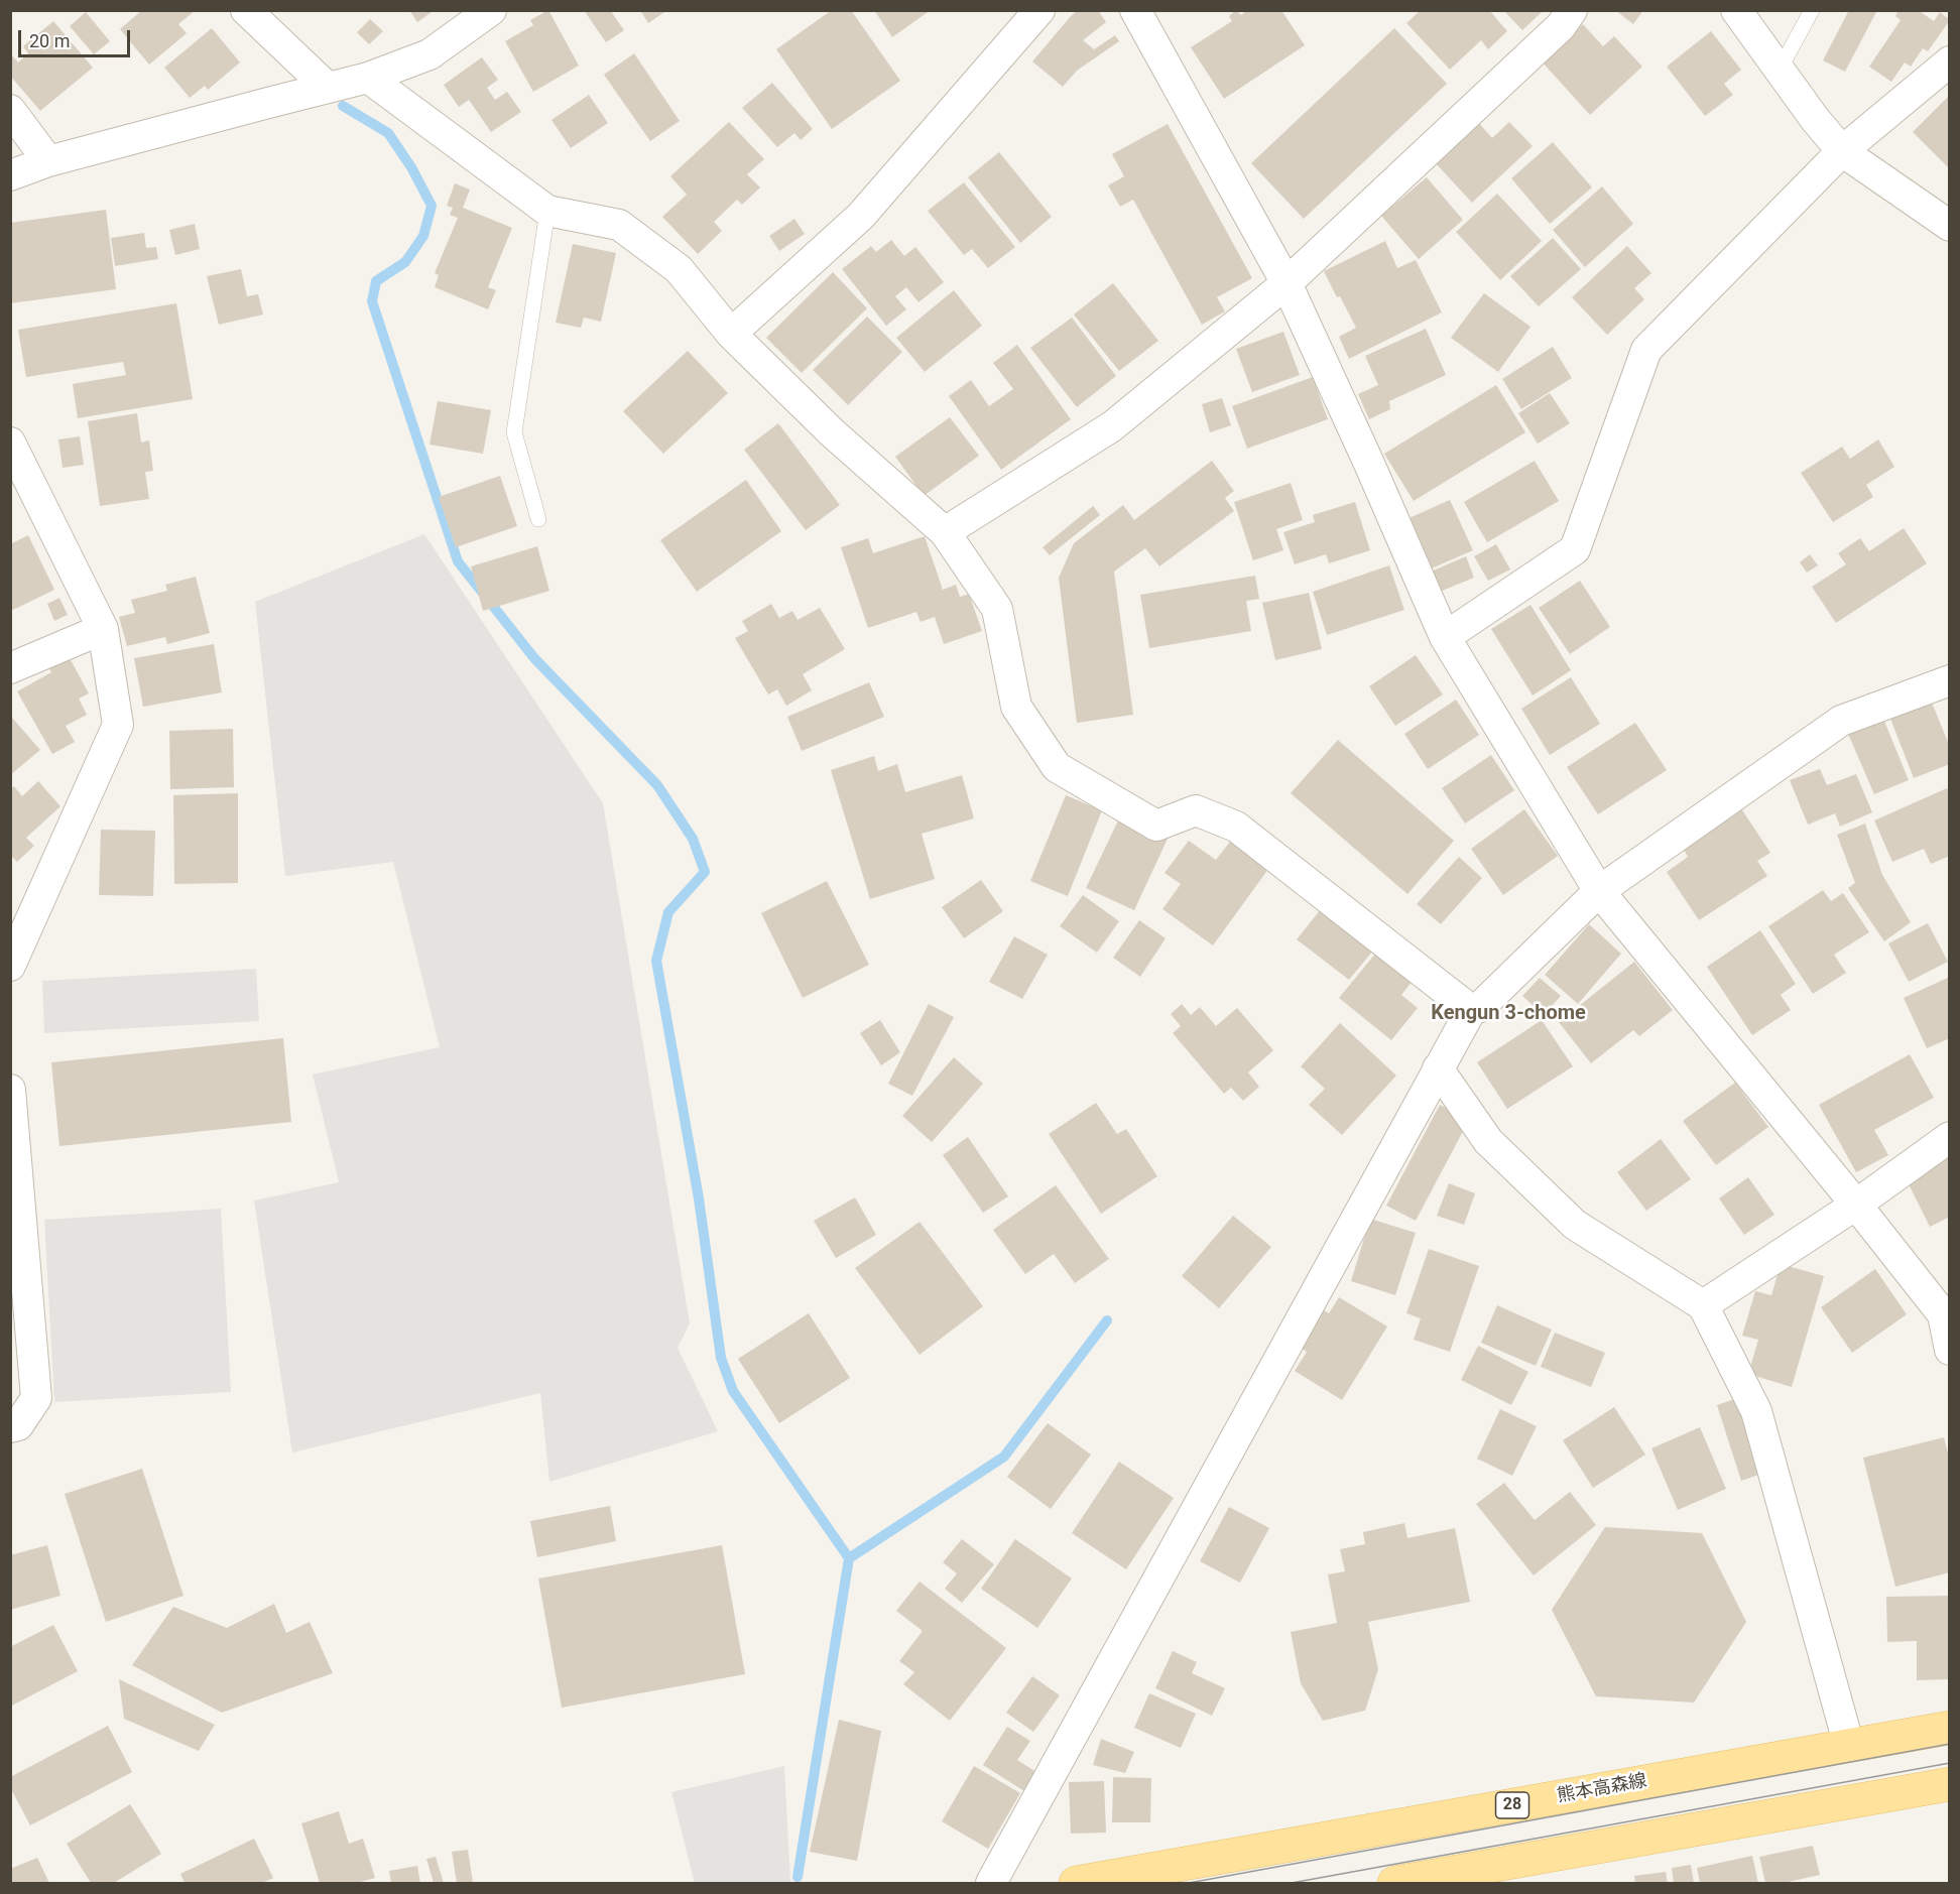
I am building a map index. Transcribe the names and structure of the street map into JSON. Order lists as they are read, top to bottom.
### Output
{
  "streets": {
    "main road": ["熊本高森線", "28"]
  },
  "districts": ["Kengun 3-chome"],
  "scale_bar": "20 m"
}
